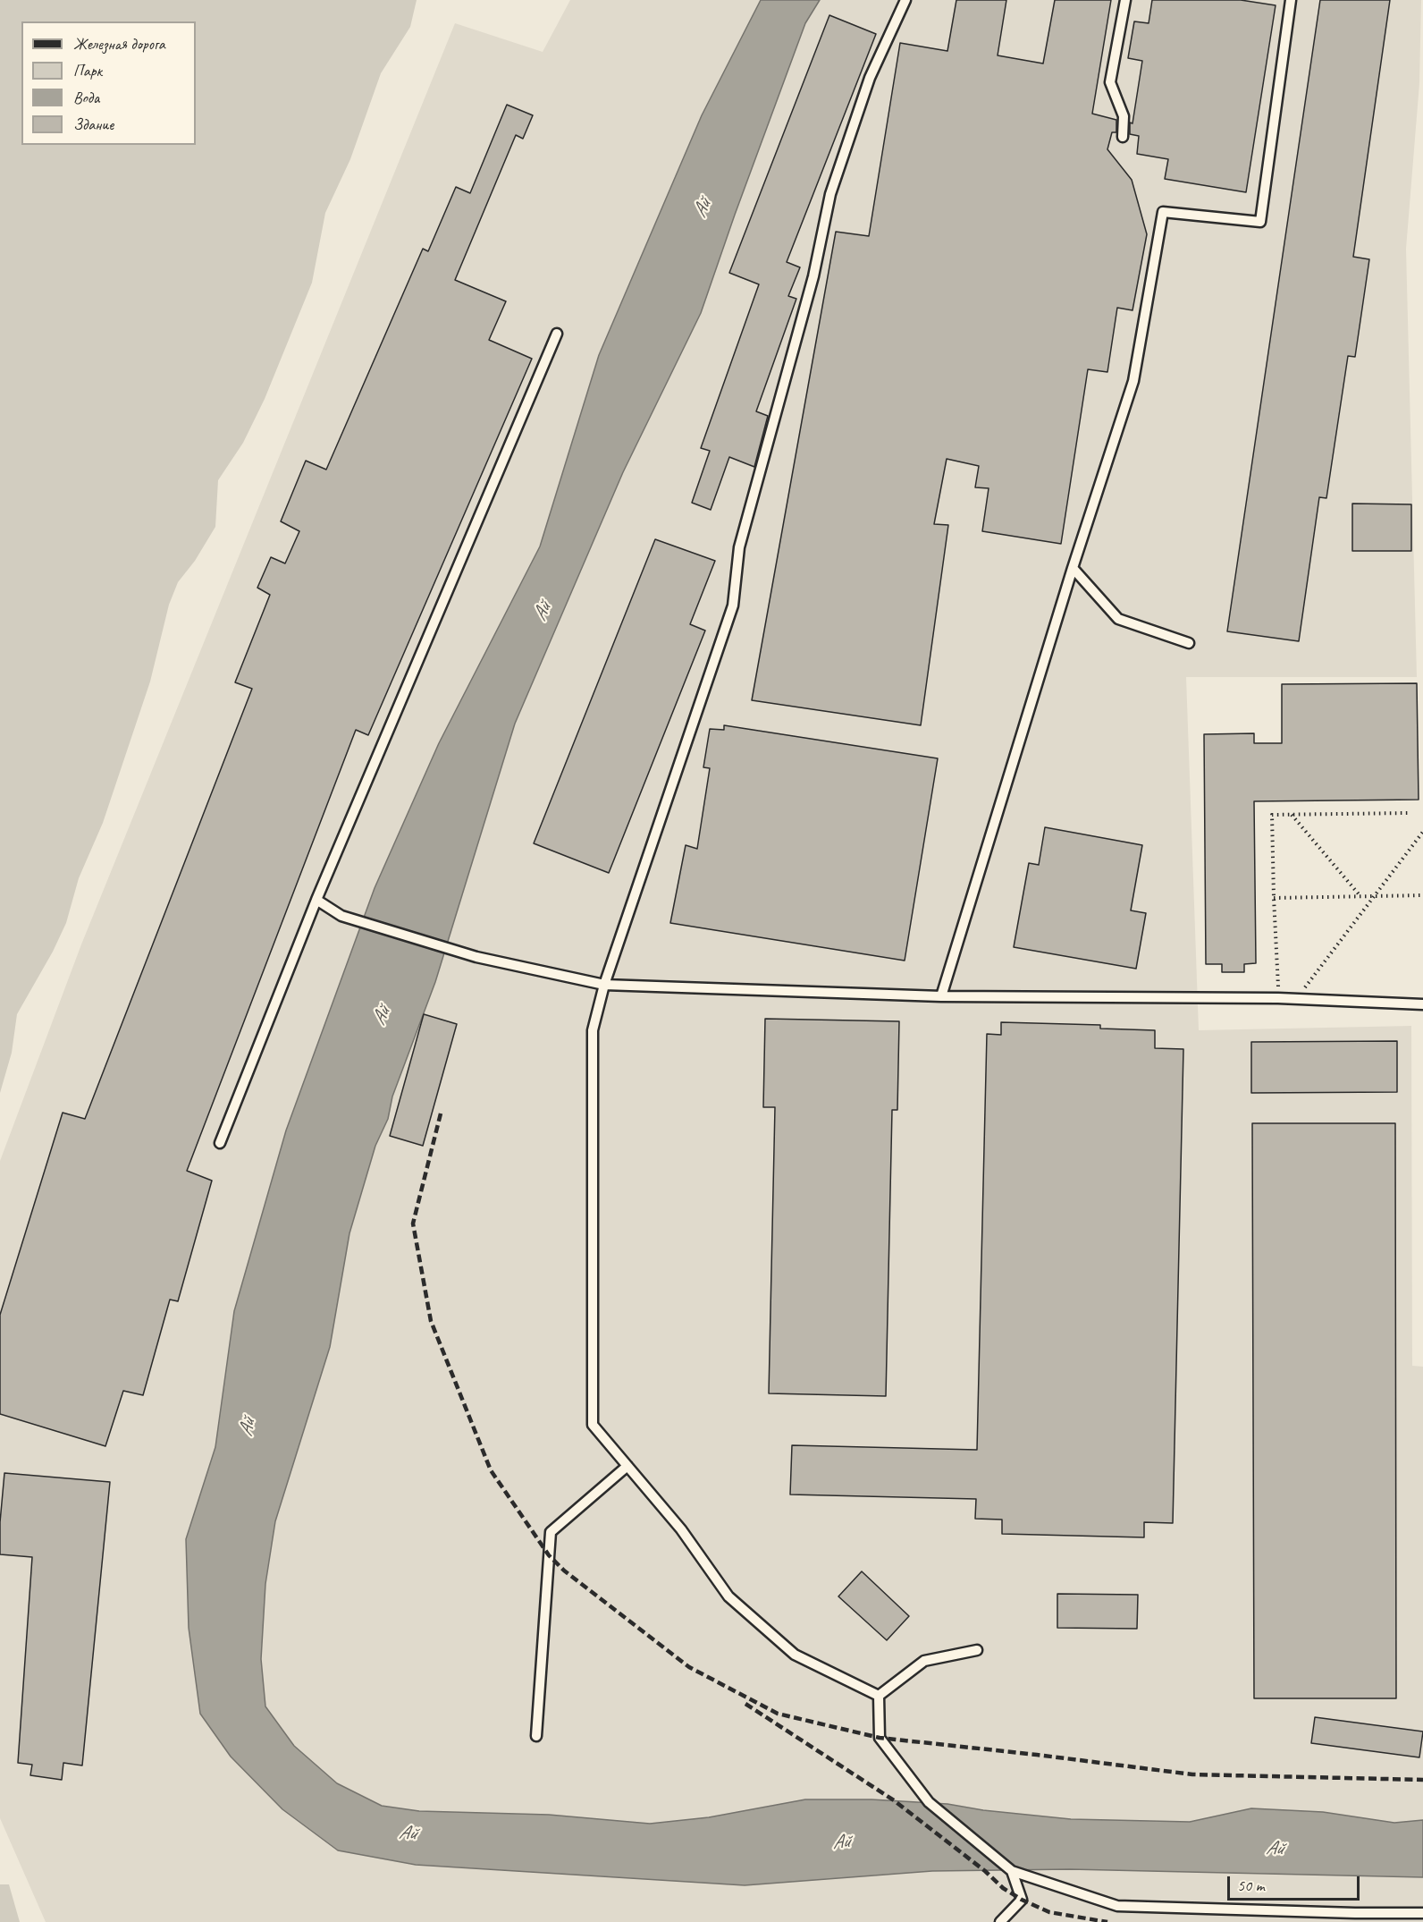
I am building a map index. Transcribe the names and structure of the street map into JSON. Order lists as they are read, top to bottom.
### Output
{
  "water": ["Ай"],
  "legend": [
    "Железная дорога",
    "Парк",
    "Вода",
    "Здание"
  ],
  "scale_bar": "50 m"
}
